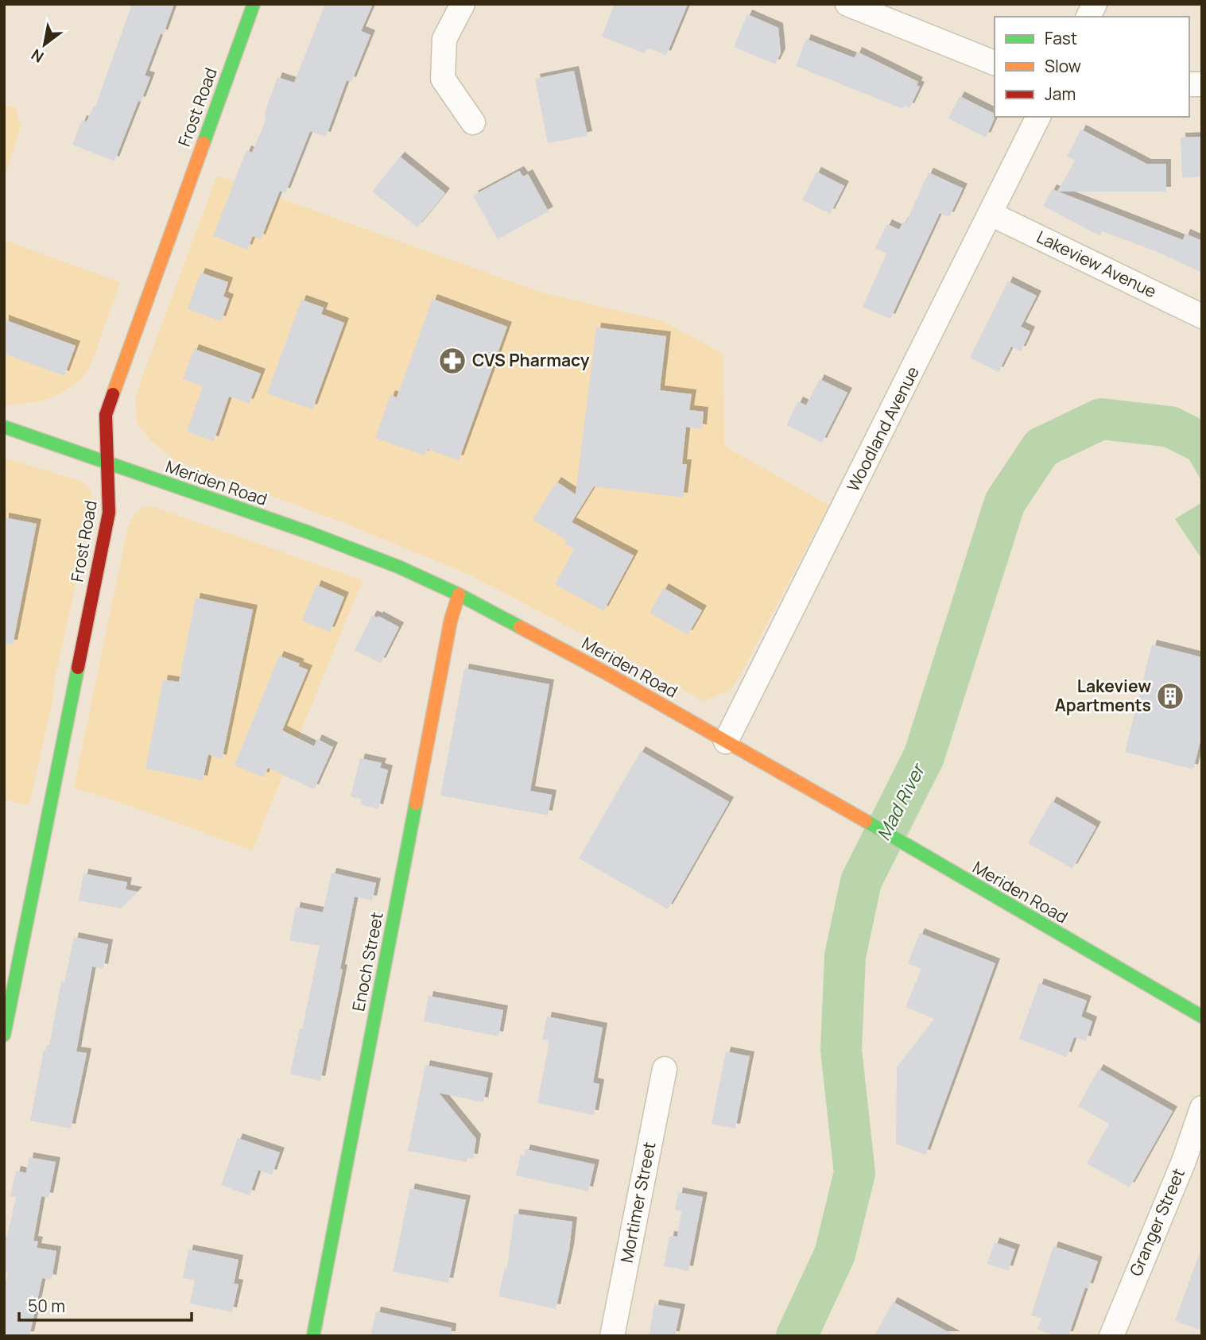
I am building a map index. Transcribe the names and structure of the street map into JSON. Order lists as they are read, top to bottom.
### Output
{
  "streets": {
    "main road": ["Frost Road", "Meriden Road", "Enoch Street"],
    "street": [
      "Lakeview Avenue",
      "Woodland Avenue",
      "Mortimer Street",
      "Granger Street"
    ]
  },
  "crossings": [
    ["Frost Road", "Meriden Road"],
    ["Lakeview Avenue", "Woodland Avenue"],
    ["Woodland Avenue", "Meriden Road"],
    ["Meriden Road", "Enoch Street"]
  ],
  "water": ["Mad River"],
  "places": {
    "pharmacy": ["CVS Pharmacy"],
    "building": ["Lakeview Apartments"]
  },
  "legend": ["Fast", "Slow", "Jam"],
  "scale_bar": "50 m",
  "north": "bottom left"
}
